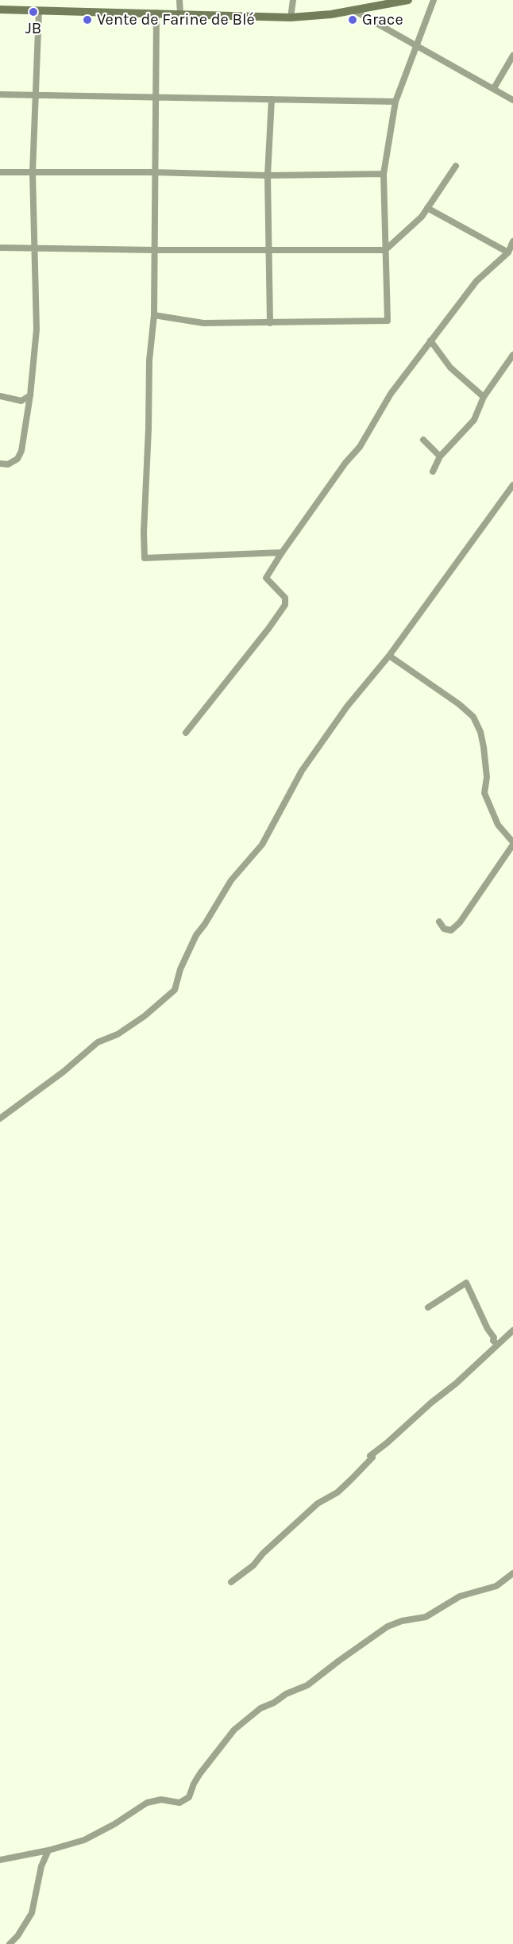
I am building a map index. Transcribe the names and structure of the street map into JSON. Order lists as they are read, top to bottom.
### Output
{
  "places": ["JB", "Vente de Farine de Blé", "Grace"]
}
